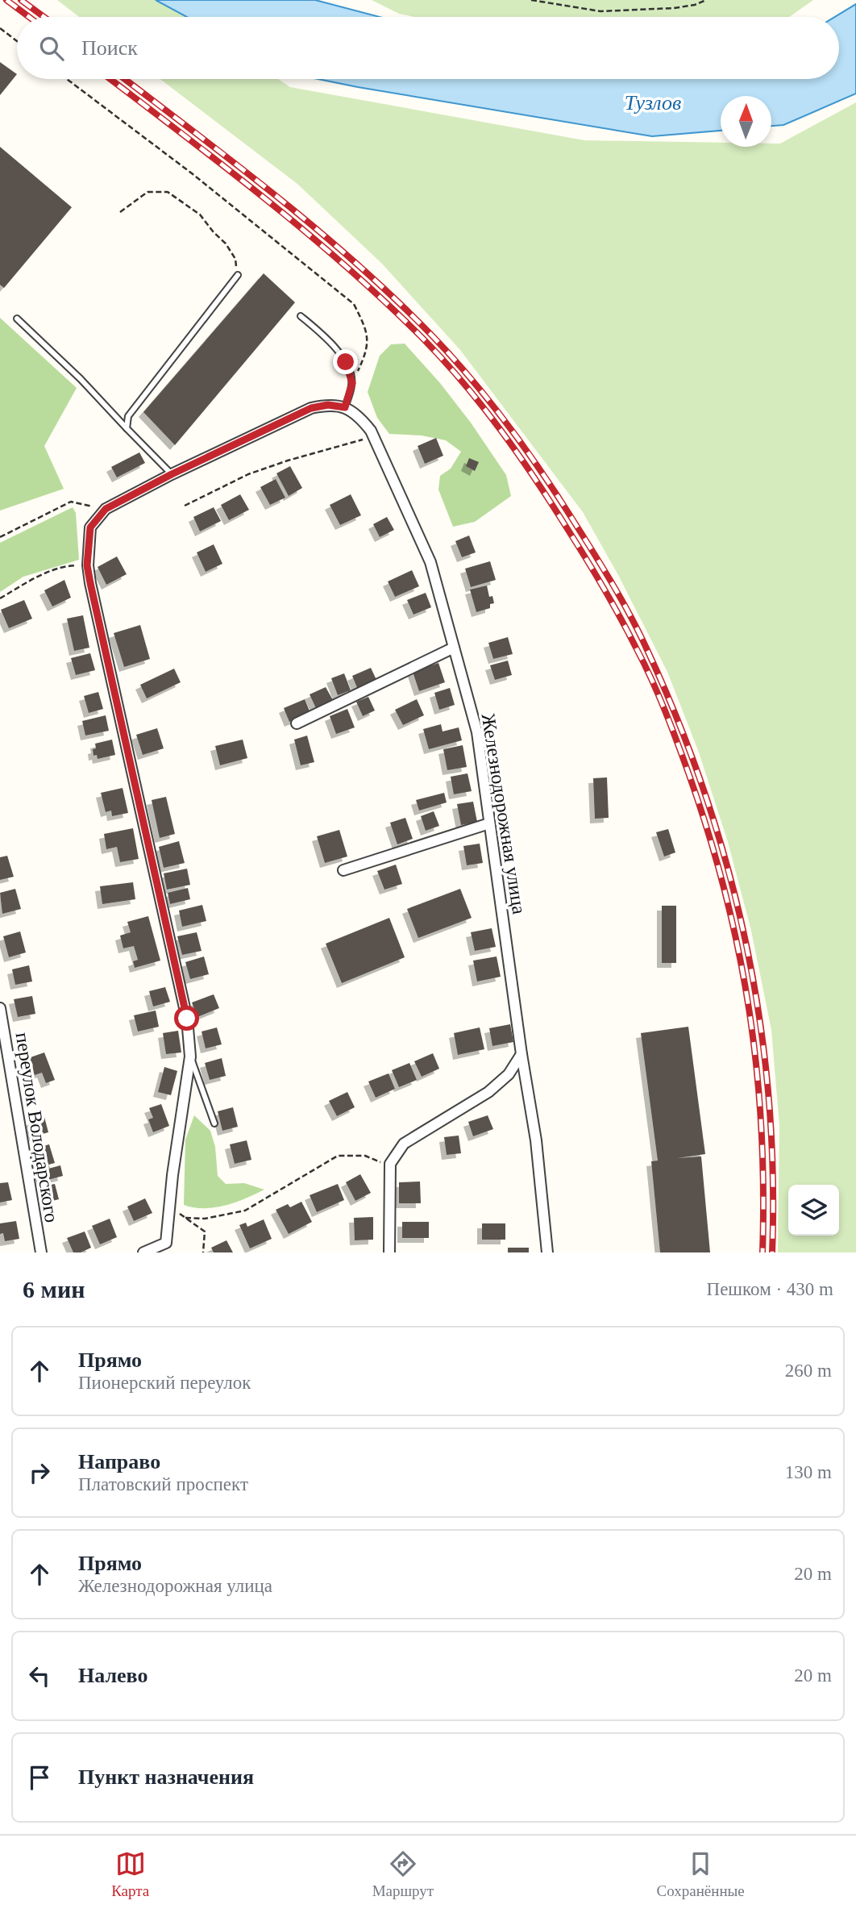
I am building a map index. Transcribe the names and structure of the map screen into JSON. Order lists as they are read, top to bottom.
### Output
{
  "streets": {
    "street": ["Железнодорожная улица", "переулок Володарского"]
  },
  "water": ["Тузлов"],
  "north": "top",
  "page": {
    "search": "Поиск",
    "heading": ["6 мин", "Пешком · 430 m"],
    "list": [
      ["Прямо", "Пионерский переулок", "260 m"],
      ["Направо", "Платовский проспект", "130 m"],
      ["Прямо", "Железнодорожная улица", "20 m"],
      ["Налево", "20 m"],
      "Пункт назначения"
    ],
    "nav": ["Карта", "Маршрут", "Сохранённые"]
  }
}
